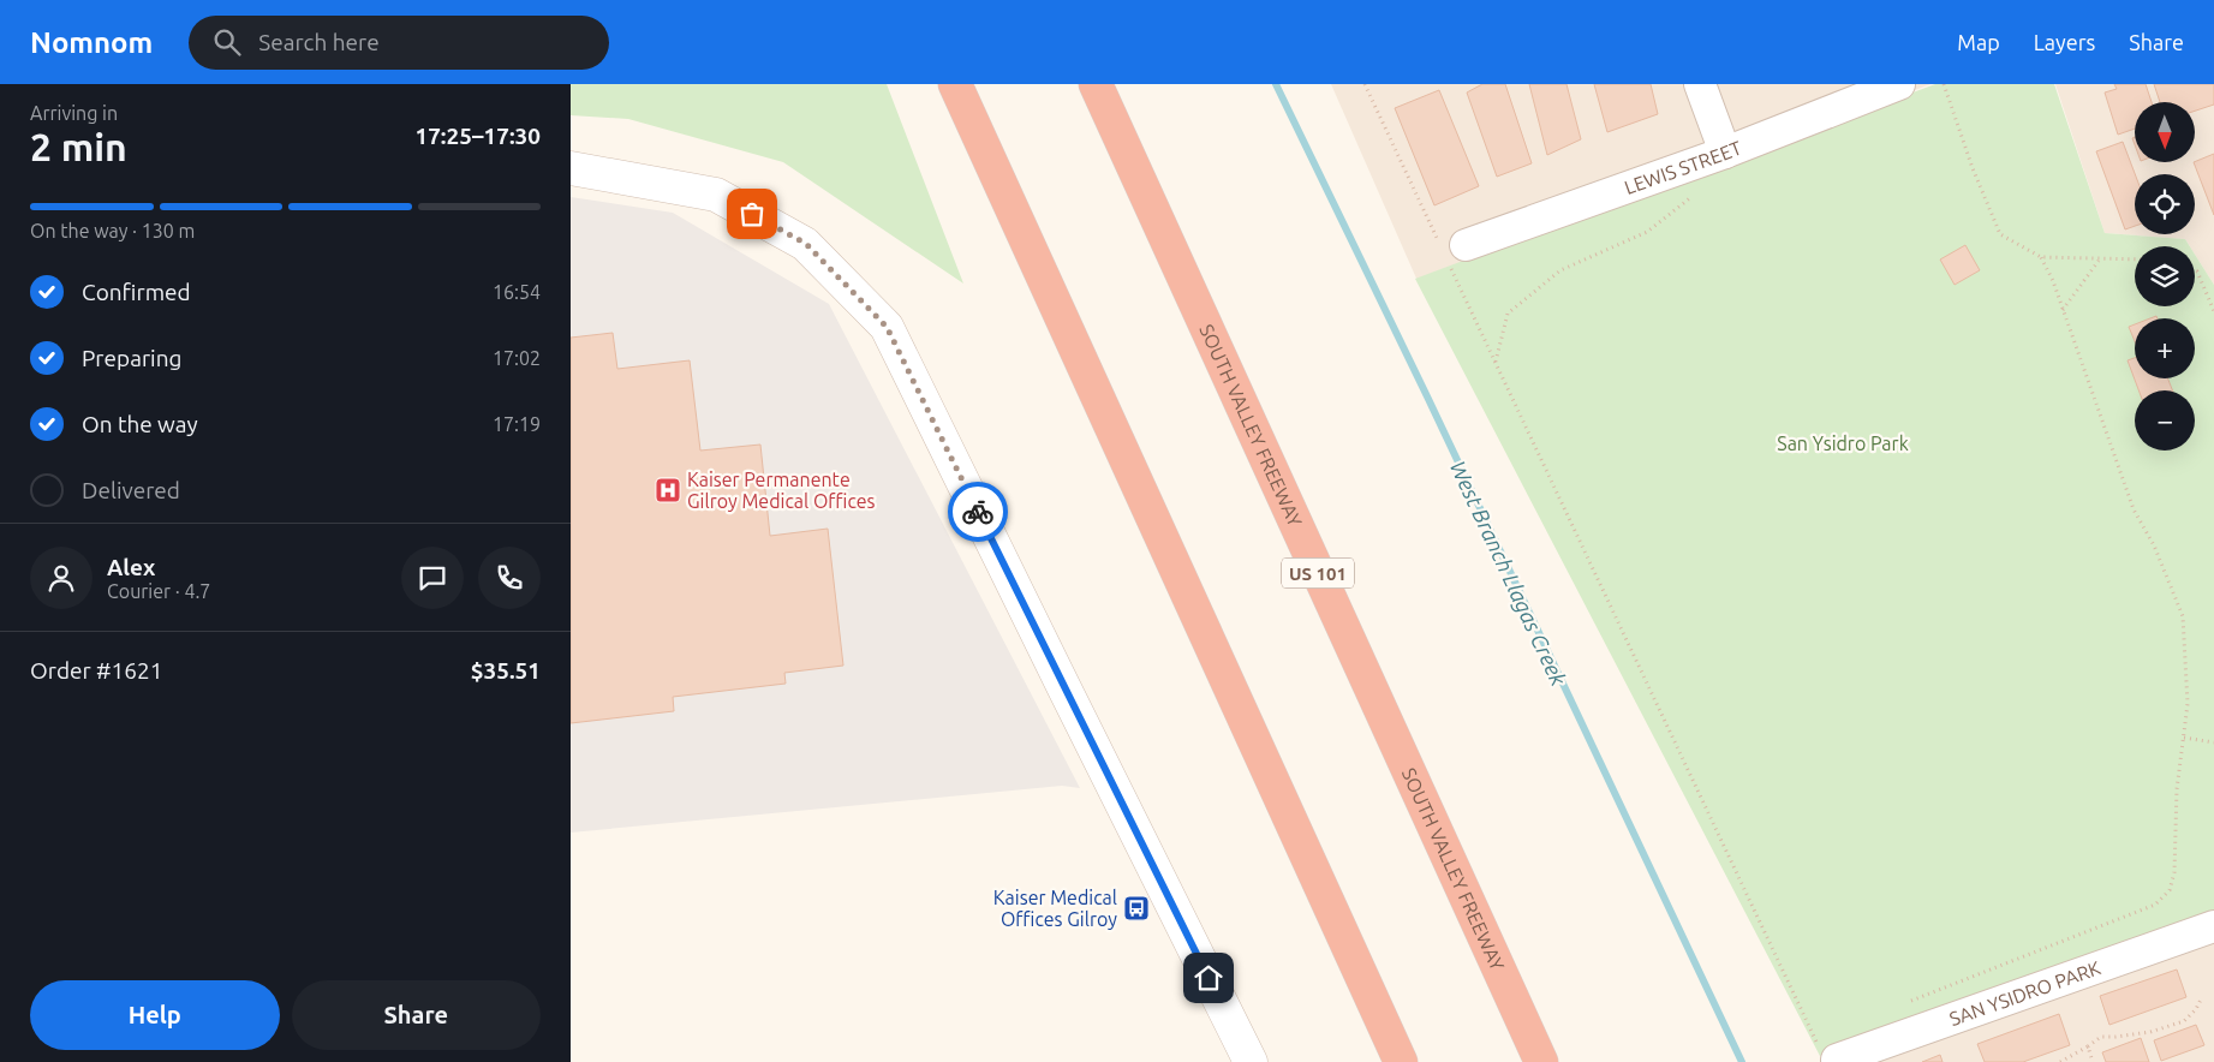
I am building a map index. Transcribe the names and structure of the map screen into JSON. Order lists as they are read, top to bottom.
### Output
{
  "streets": {
    "highway": ["SOUTH VALLEY FREEWAY", "US 101"],
    "street": ["LEWIS STREET", "SAN YSIDRO PARK"]
  },
  "water": ["West Branch Llagas Creek"],
  "parks": ["San Ysidro Park"],
  "places": {
    "hospital": ["Kaiser Permanente Gilroy Medical Offices"],
    "bus stop": ["Kaiser Medical Offices Gilroy"]
  },
  "north": "bottom",
  "page": {
    "header": "Nomnom",
    "search": "Search here",
    "nav": ["Map", "Layers", "Share"],
    "heading": ["2 min", "Arriving in", "17:25–17:30"],
    "panel": [
      "Alex",
      "Courier · 4.7",
      "Order #1621",
      "$35.51"
    ],
    "map_buttons": ["+", "−"],
    "bar": "On the way · 130 m",
    "list": [
      ["Confirmed", "16:54"],
      ["Preparing", "17:02"],
      ["On the way", "17:19"],
      "Delivered"
    ],
    "buttons": ["Help", "Share"]
  }
}
